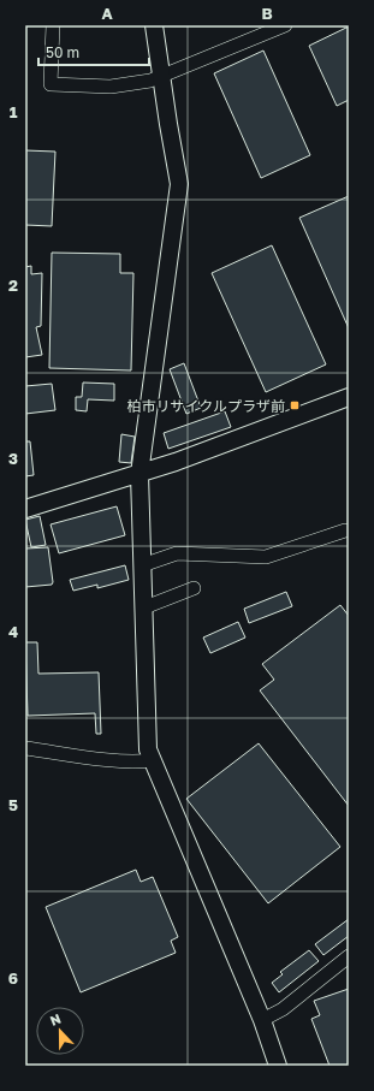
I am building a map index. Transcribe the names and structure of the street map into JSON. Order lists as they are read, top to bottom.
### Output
{
  "places": {
    "transit": ["柏市リサイクルプラザ前"]
  },
  "scale_bar": "50 m",
  "north": "top",
  "grid": {
    "columns": ["A", "B"],
    "rows": [
      "1",
      "2",
      "3",
      "4",
      "5",
      "6"
    ]
  }
}
